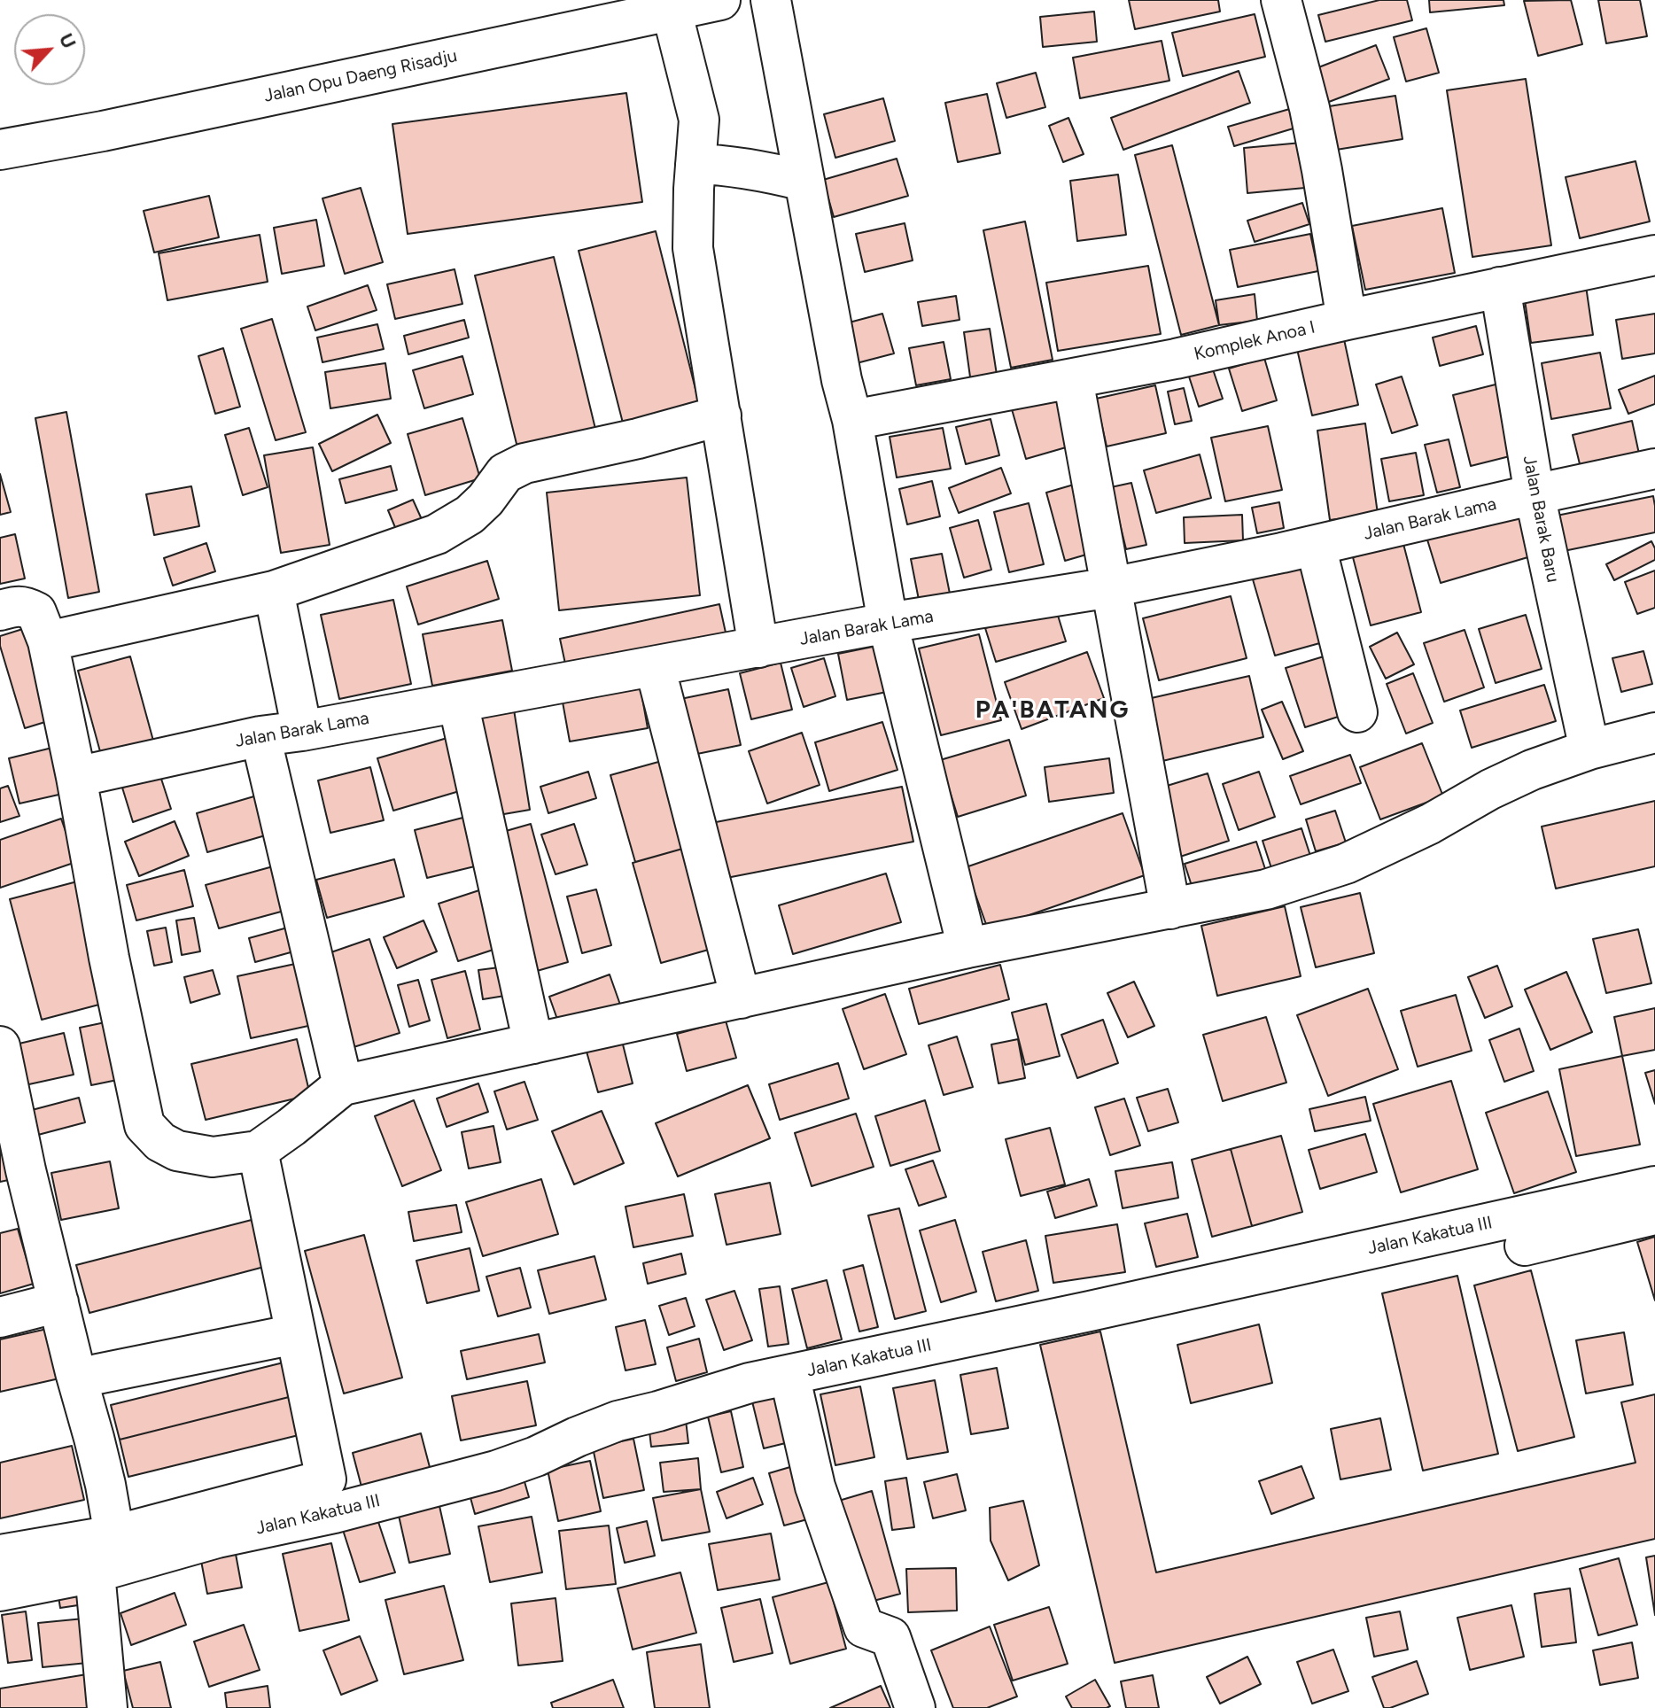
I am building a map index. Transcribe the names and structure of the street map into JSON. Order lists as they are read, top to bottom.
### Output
{
  "streets": {
    "street": [
      "Jalan Opu Daeng Risadju",
      "Komplek Anoa I",
      "Jalan Barak Lama",
      "Jalan Barak Baru",
      "Jalan Kakatua III"
    ]
  },
  "crossings": [
    ["Komplek Anoa I", "Jalan Barak Baru"],
    ["Jalan Barak Lama", "Jalan Barak Baru"]
  ],
  "districts": ["PA'BATANG"],
  "north": "top right"
}
